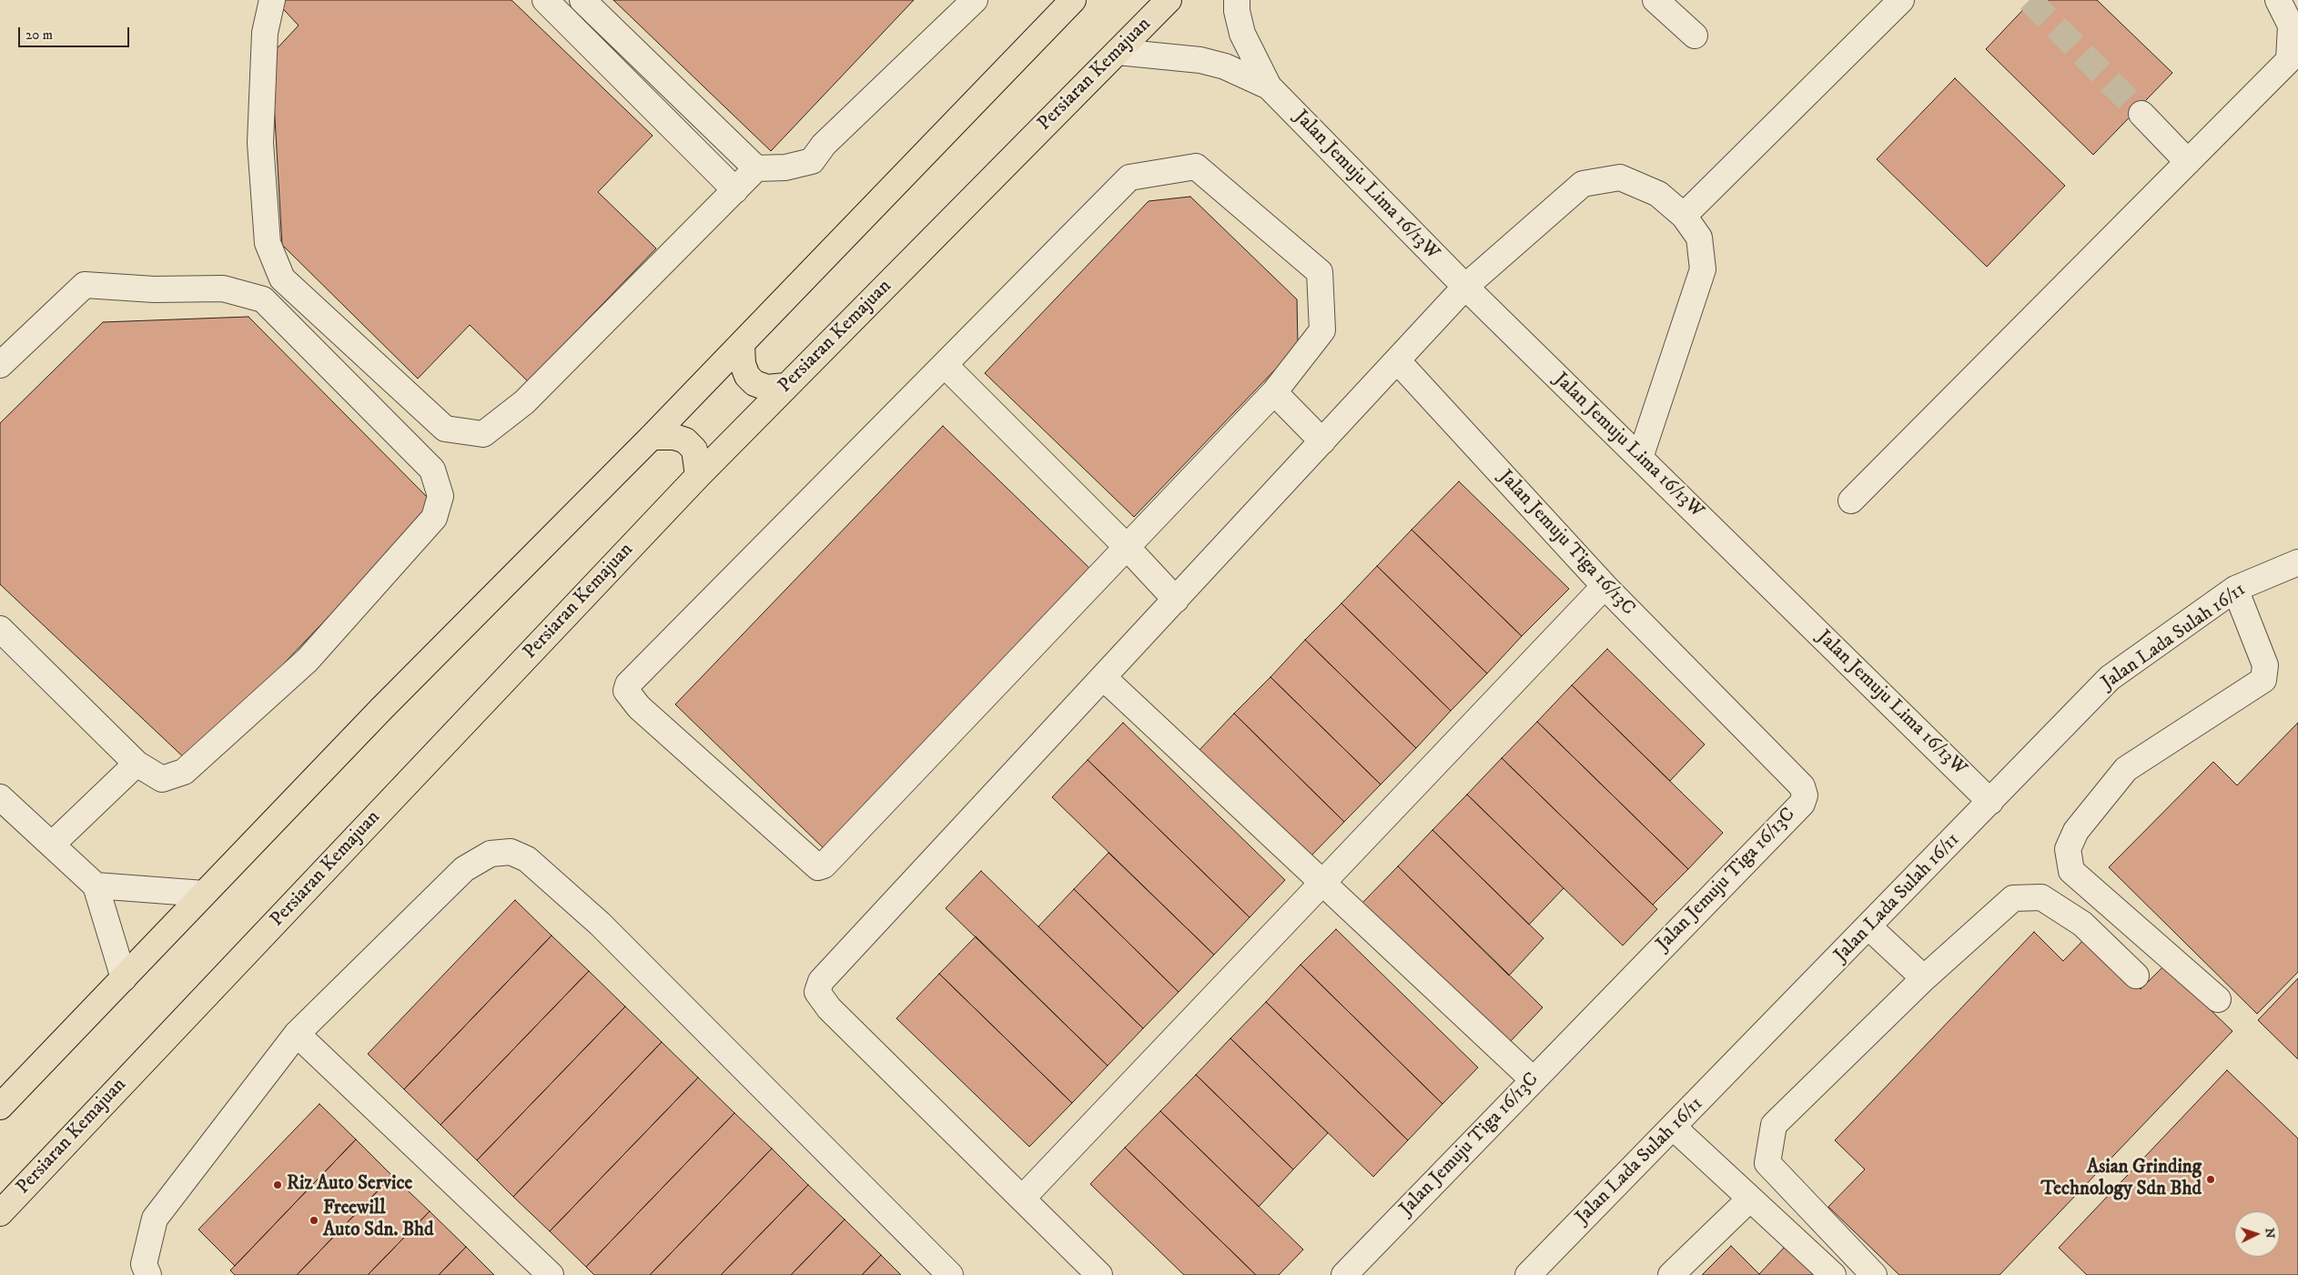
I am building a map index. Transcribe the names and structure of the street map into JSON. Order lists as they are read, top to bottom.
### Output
{
  "streets": {
    "main road": ["Persiaran Kemajuan"],
    "street": ["Jalan Jemuju Lima 16/13W", "Jalan Jemuju Tiga 16/13C", "Jalan Lada Sulah 16/11"]
  },
  "crossings": [
    ["Persiaran Kemajuan", "Jalan Jemuju Lima 16/13W"],
    ["Jalan Jemuju Lima 16/13W", "Jalan Lada Sulah 16/11"]
  ],
  "places": ["Asian Grinding Technology Sdn Bhd", "Riz Auto Service", "Freewill Auto Sdn. Bhd"],
  "scale_bar": "20 m",
  "north": "right"
}
